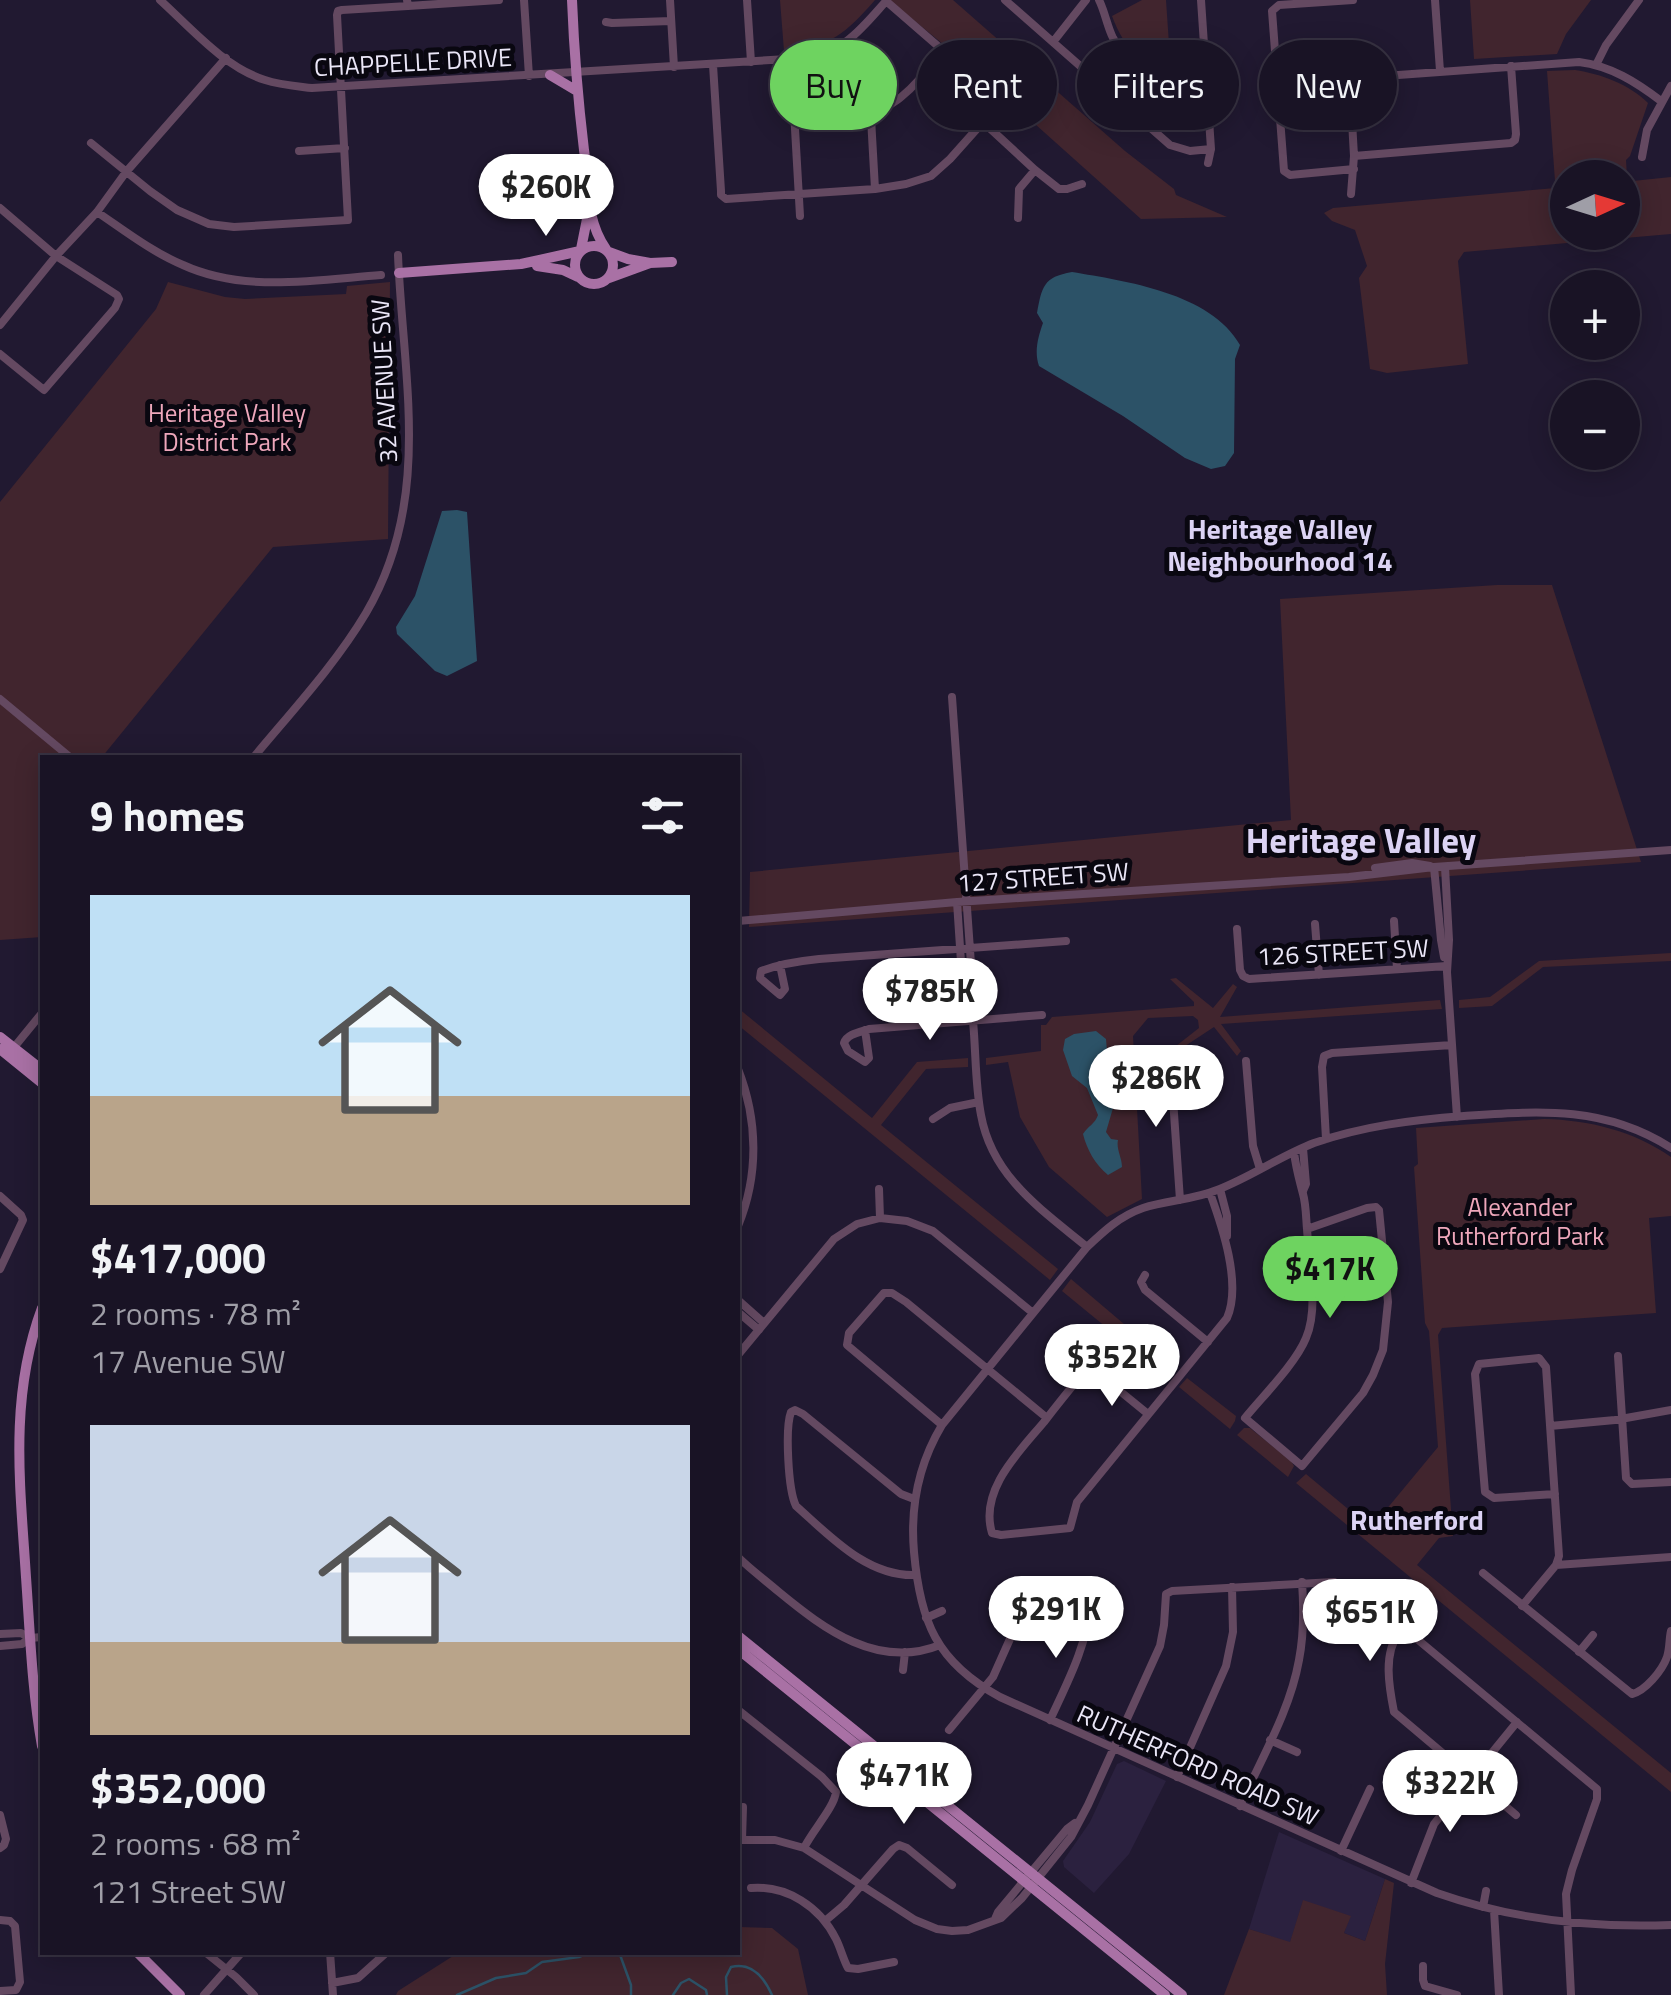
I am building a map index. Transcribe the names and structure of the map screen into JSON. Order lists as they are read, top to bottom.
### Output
{
  "streets": {
    "street": [
      "CHAPPELLE DRIVE",
      "32 AVENUE SW",
      "127 STREET SW",
      "126 STREET SW",
      "RUTHERFORD ROAD SW"
    ]
  },
  "districts": ["Heritage Valley Neighbourhood 14", "Heritage Valley", "Rutherford"],
  "parks": ["Heritage Valley District Park", "Alexander Rutherford Park"],
  "north": "right",
  "page": {
    "chip": [
      "Buy",
      "Rent",
      "Filters",
      "New"
    ],
    "price": [
      "$260K",
      "$785K",
      "$286K",
      "$417K",
      "$352K",
      "$291K",
      "$651K",
      "$471K",
      "$322K"
    ],
    "map_buttons": ["+", "−"],
    "heading": "9 homes",
    "list": [
      {
        "name": "$417,000",
        "note": "2 rooms · 78 m² · 17 Avenue SW"
      },
      {
        "name": "$352,000",
        "note": "2 rooms · 68 m² · 121 Street SW"
      }
    ]
  }
}
